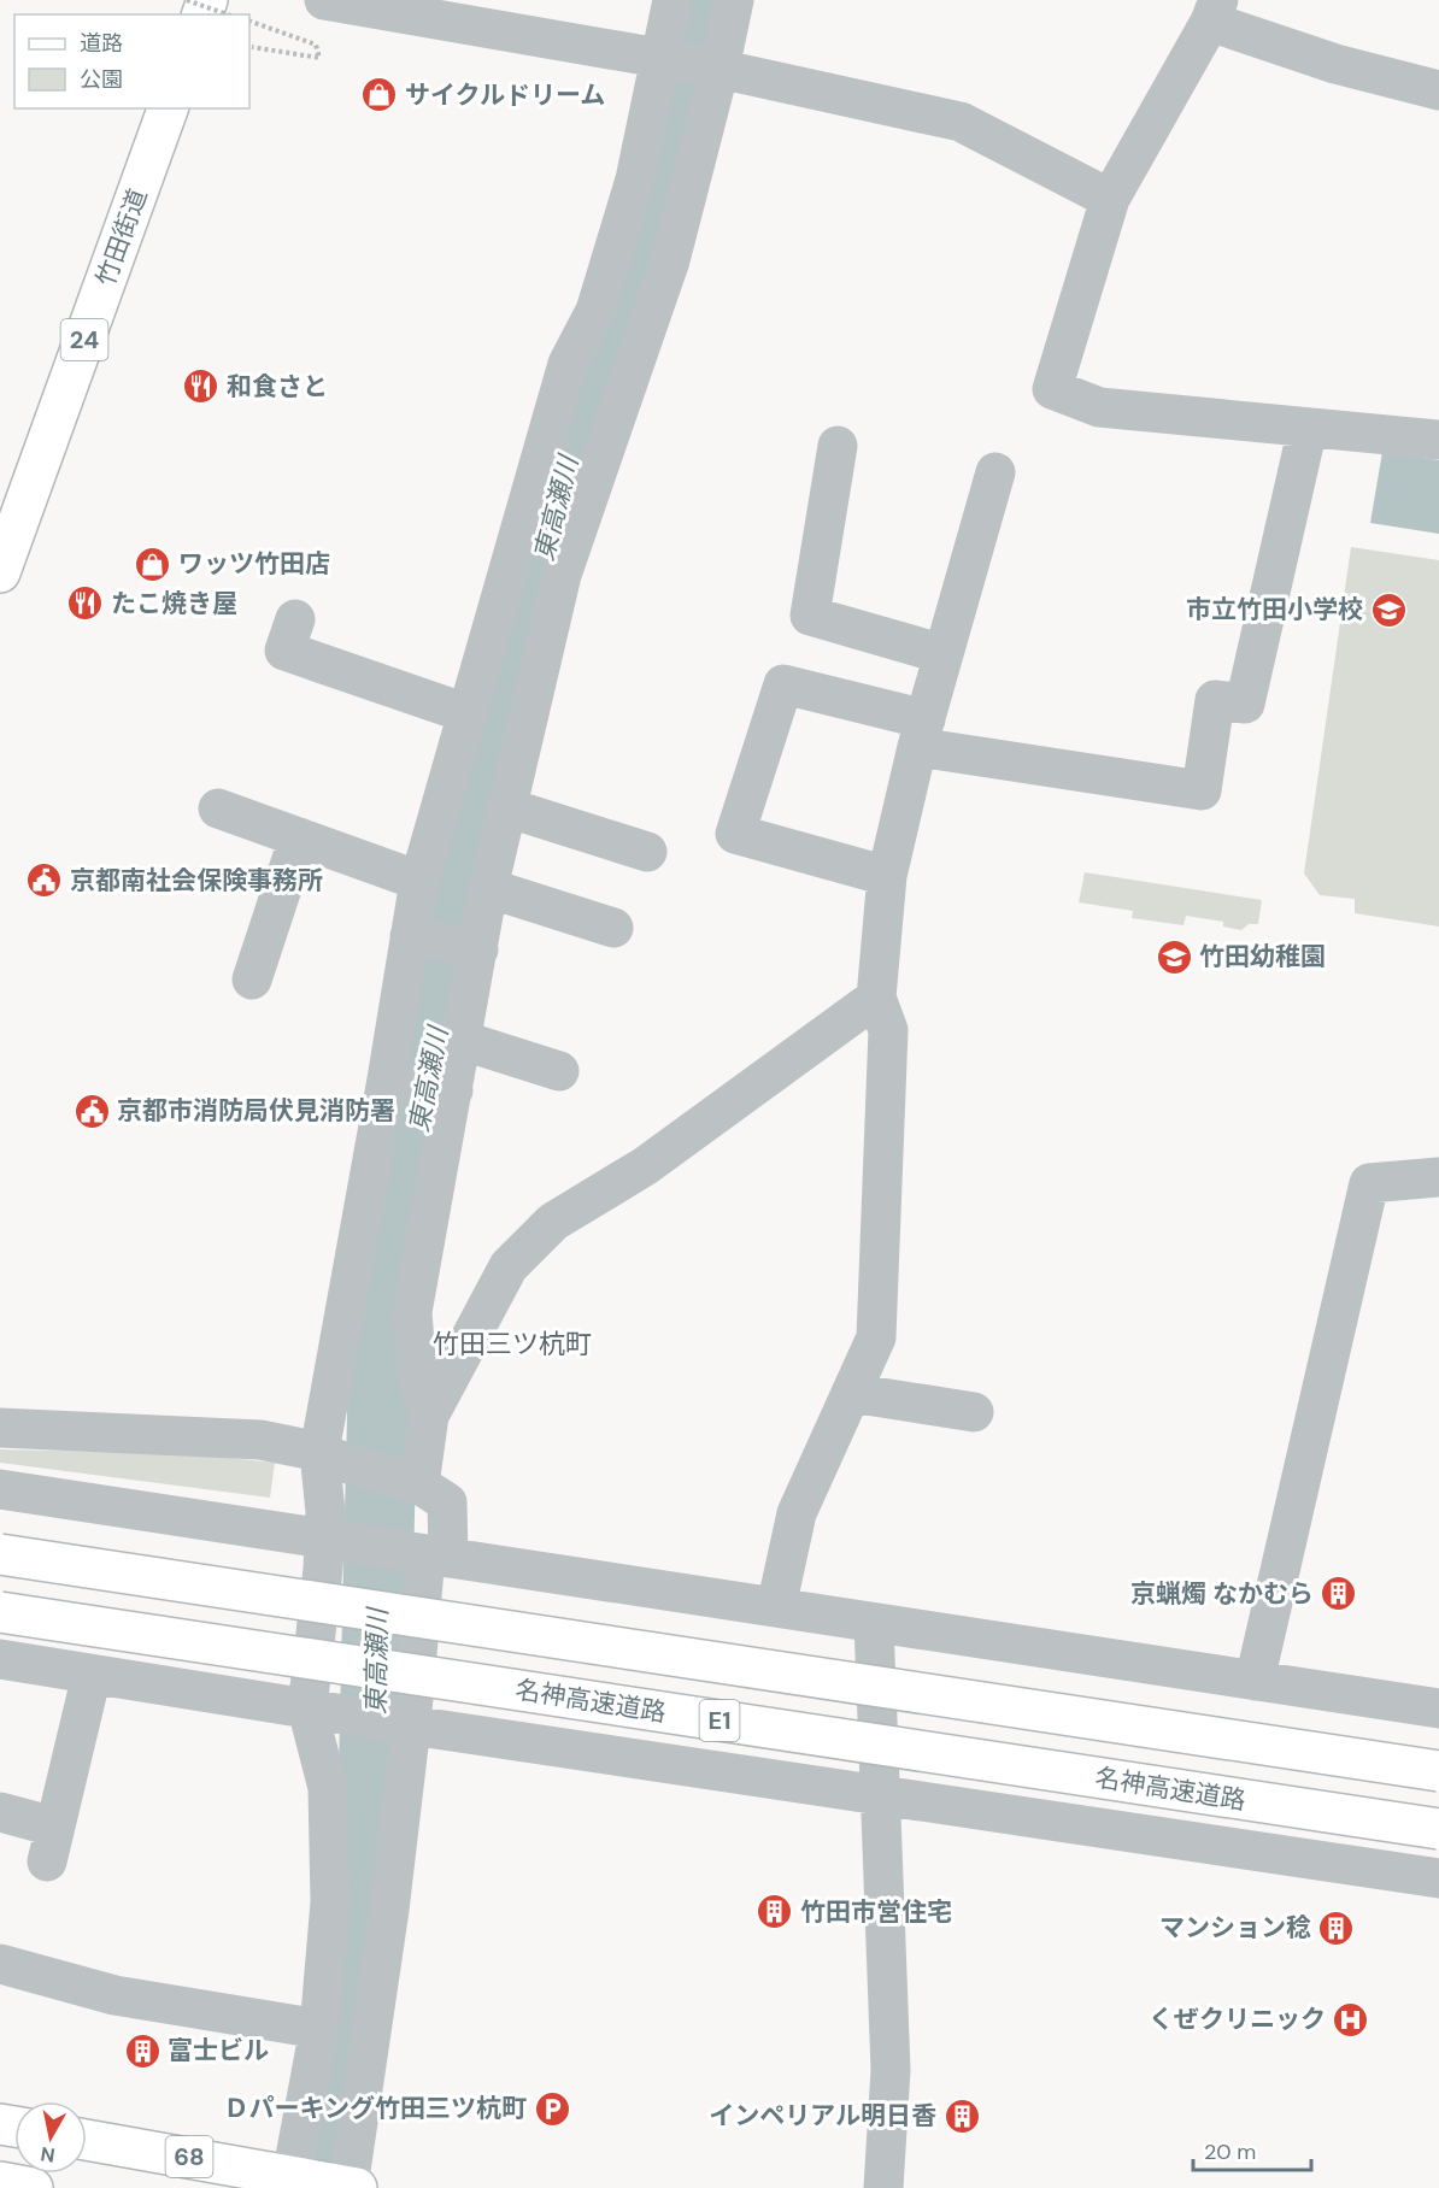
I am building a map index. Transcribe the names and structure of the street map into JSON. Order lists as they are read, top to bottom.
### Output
{
  "streets": {
    "main road": [
      "竹田街道",
      "24",
      "名神高速道路",
      "E1",
      "68"
    ]
  },
  "districts": ["竹田三ツ杭町"],
  "water": ["東高瀬川"],
  "places": {
    "shop": ["サイクルドリーム", "ワッツ竹田店"],
    "restaurant": ["和食さと", "たこ焼き屋"],
    "school or university": ["市立竹田小学校", "竹田幼稚園"],
    "public building": ["京都南社会保険事務所", "京都市消防局伏見消防署"],
    "building": [
      "京蝋燭 なかむら",
      "竹田市営住宅",
      "マンション稔",
      "富士ビル",
      "インペリアル明日香"
    ],
    "hospital": ["くぜクリニック"],
    "parking": ["Ｄパーキング竹田三ツ杭町"]
  },
  "legend": ["道路", "公園"],
  "scale_bar": "20 m",
  "north": "bottom"
}
